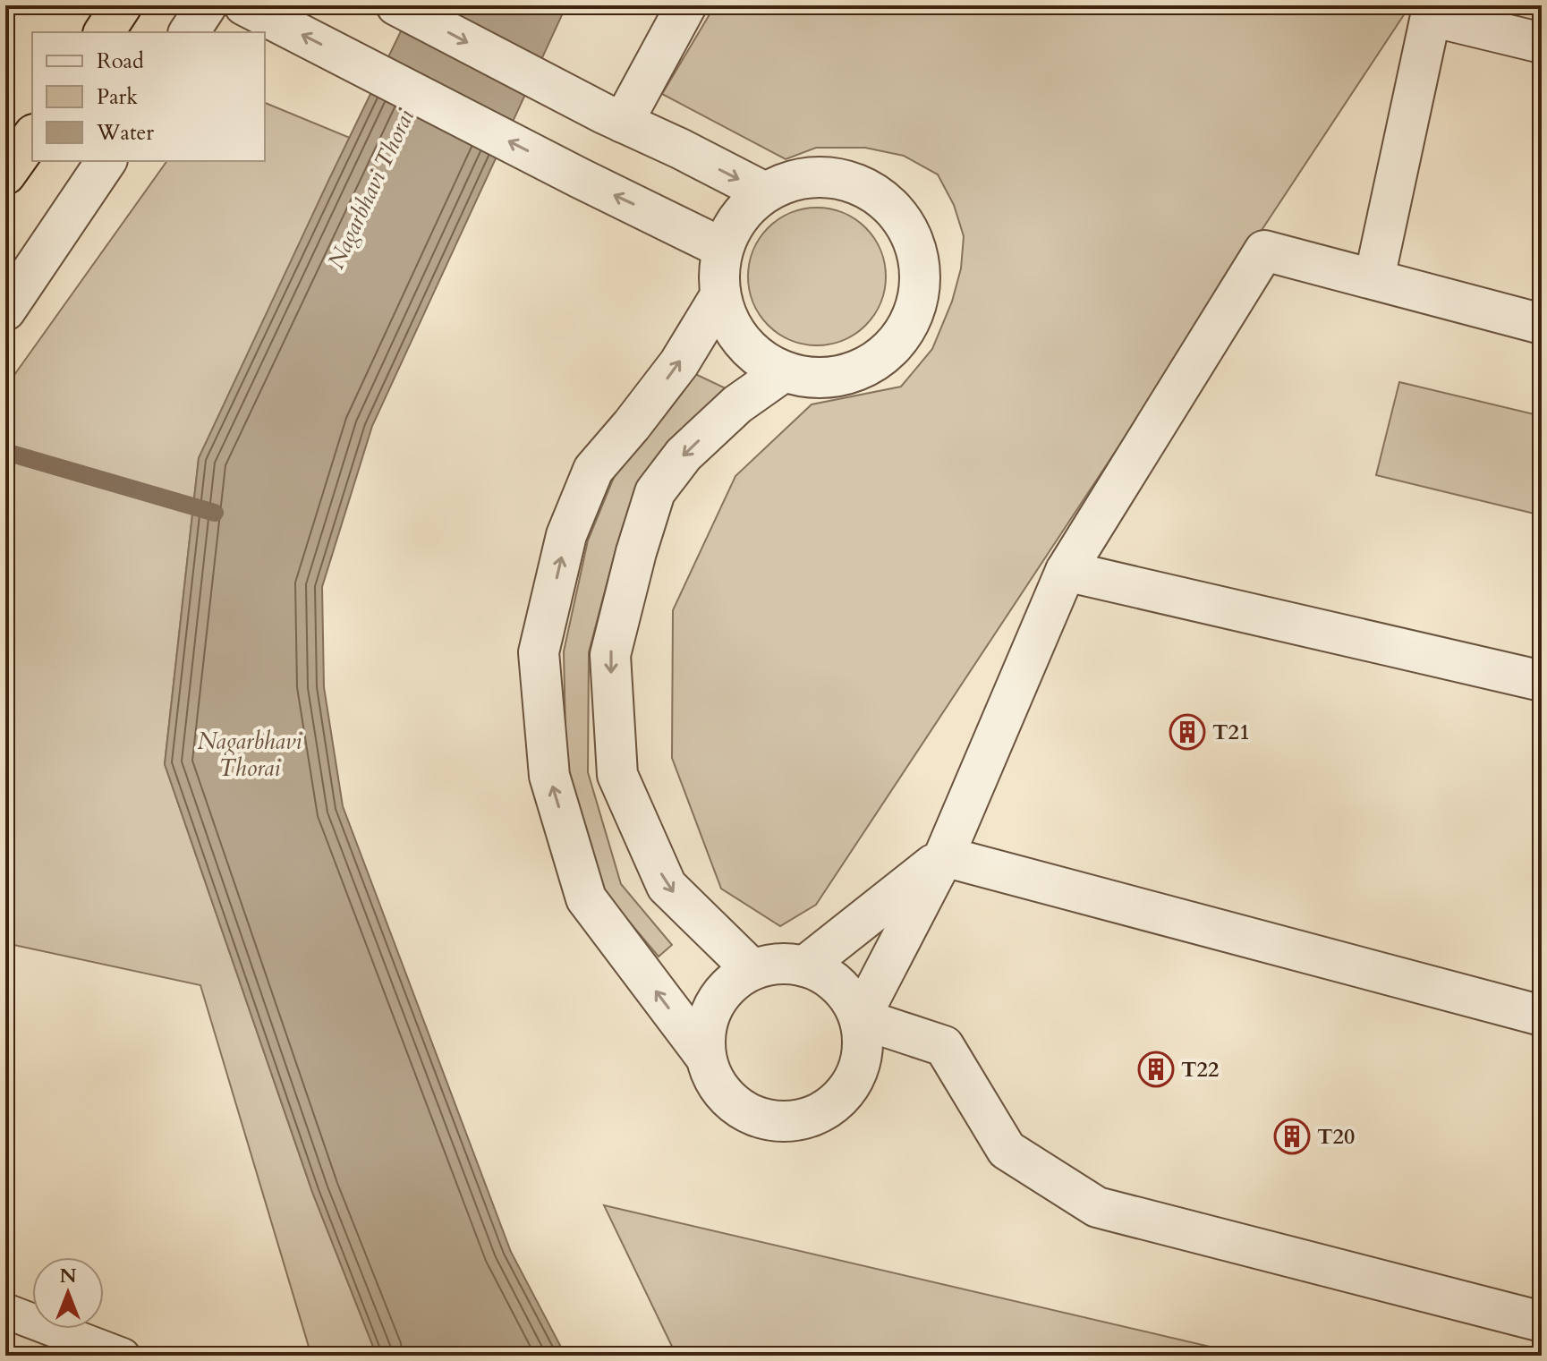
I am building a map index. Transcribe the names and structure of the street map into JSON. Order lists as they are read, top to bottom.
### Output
{
  "water": ["Nagarbhavi Thorai"],
  "places": {
    "building": ["T21", "T22", "T20"]
  },
  "legend": ["Road", "Park", "Water"],
  "north": "top"
}
